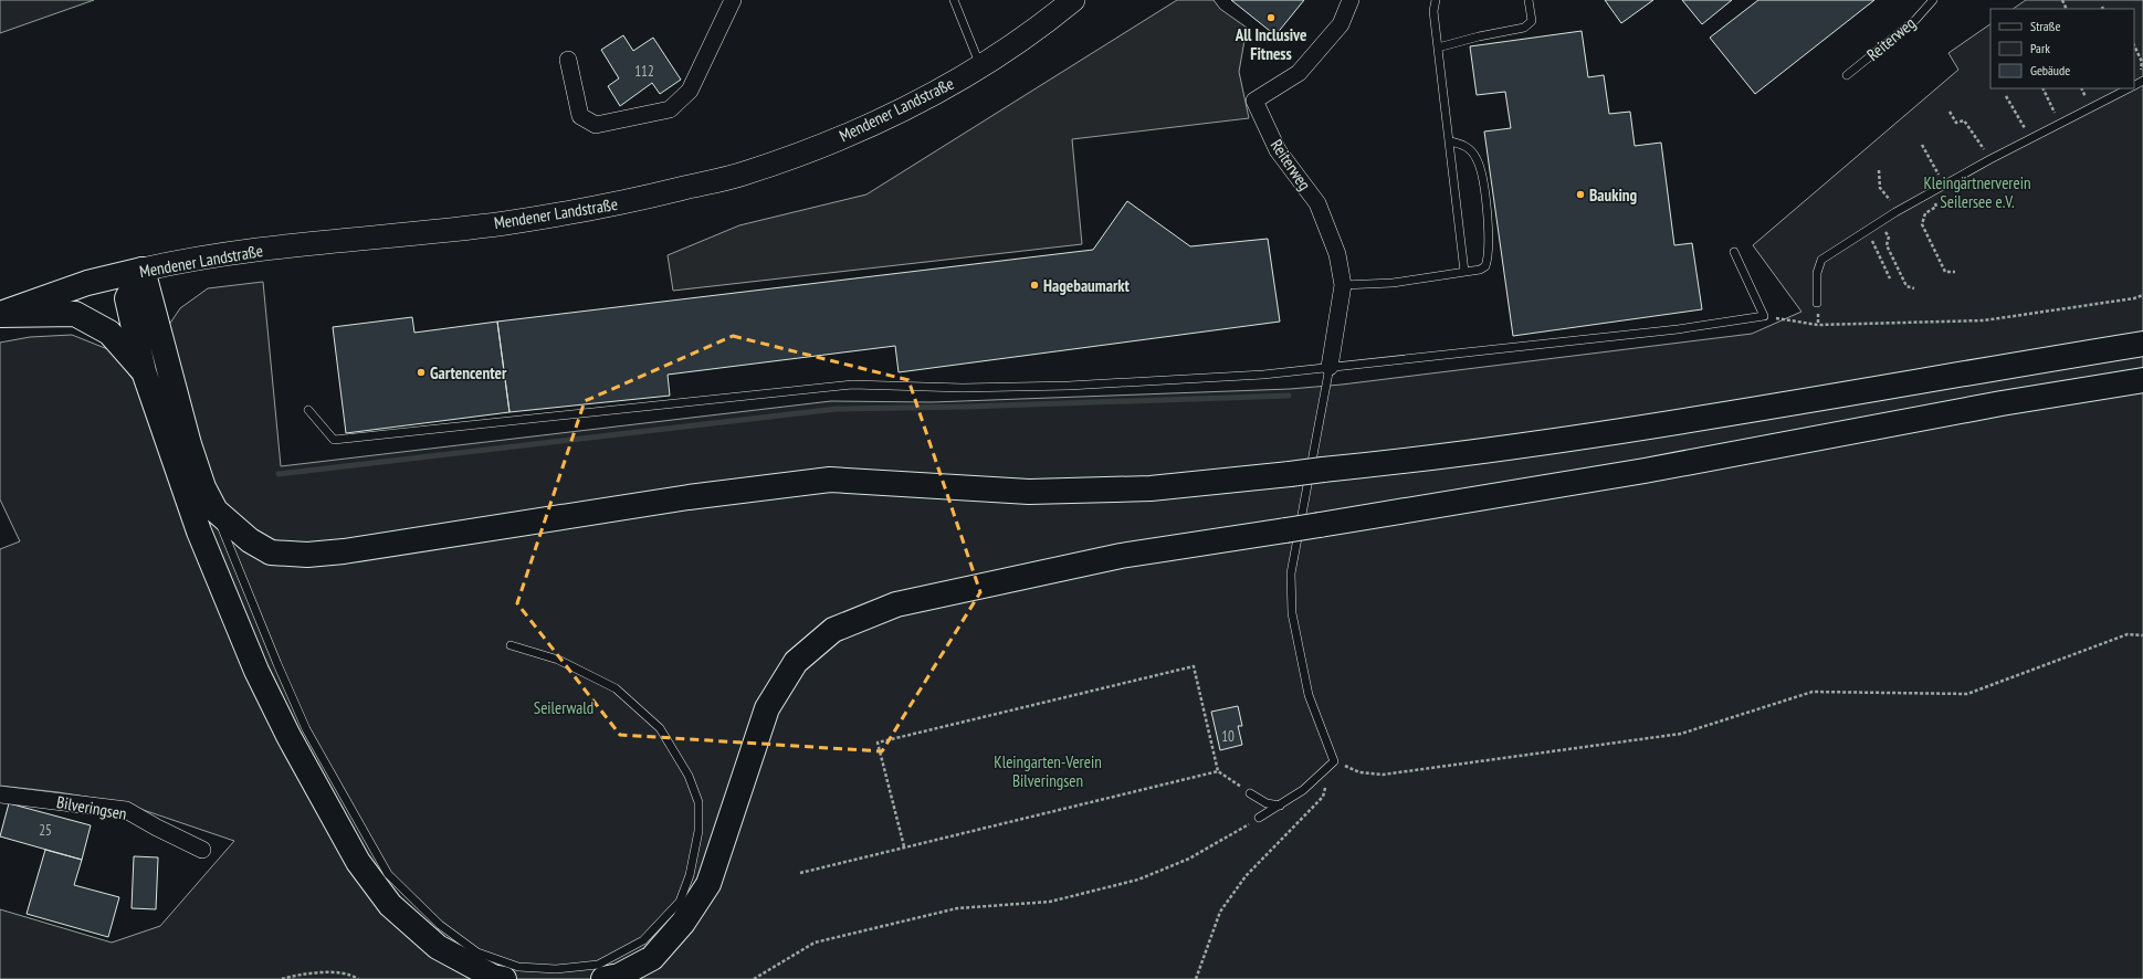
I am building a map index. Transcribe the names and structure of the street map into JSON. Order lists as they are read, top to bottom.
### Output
{
  "streets": {
    "main road": ["Mendener Landstraße"],
    "street": ["Reiterweg", "Bilveringsen"]
  },
  "parks": ["Kleingärtnerverein Seilersee e.V.", "Seilerwald", "Kleingarten-Verein Bilveringsen"],
  "places": [
    "All Inclusive Fitness",
    "Bauking",
    "Hagebaumarkt",
    "Gartencenter"
  ],
  "house_numbers": ["112", "10", "25"],
  "legend": ["Straße", "Park", "Gebäude"]
}
